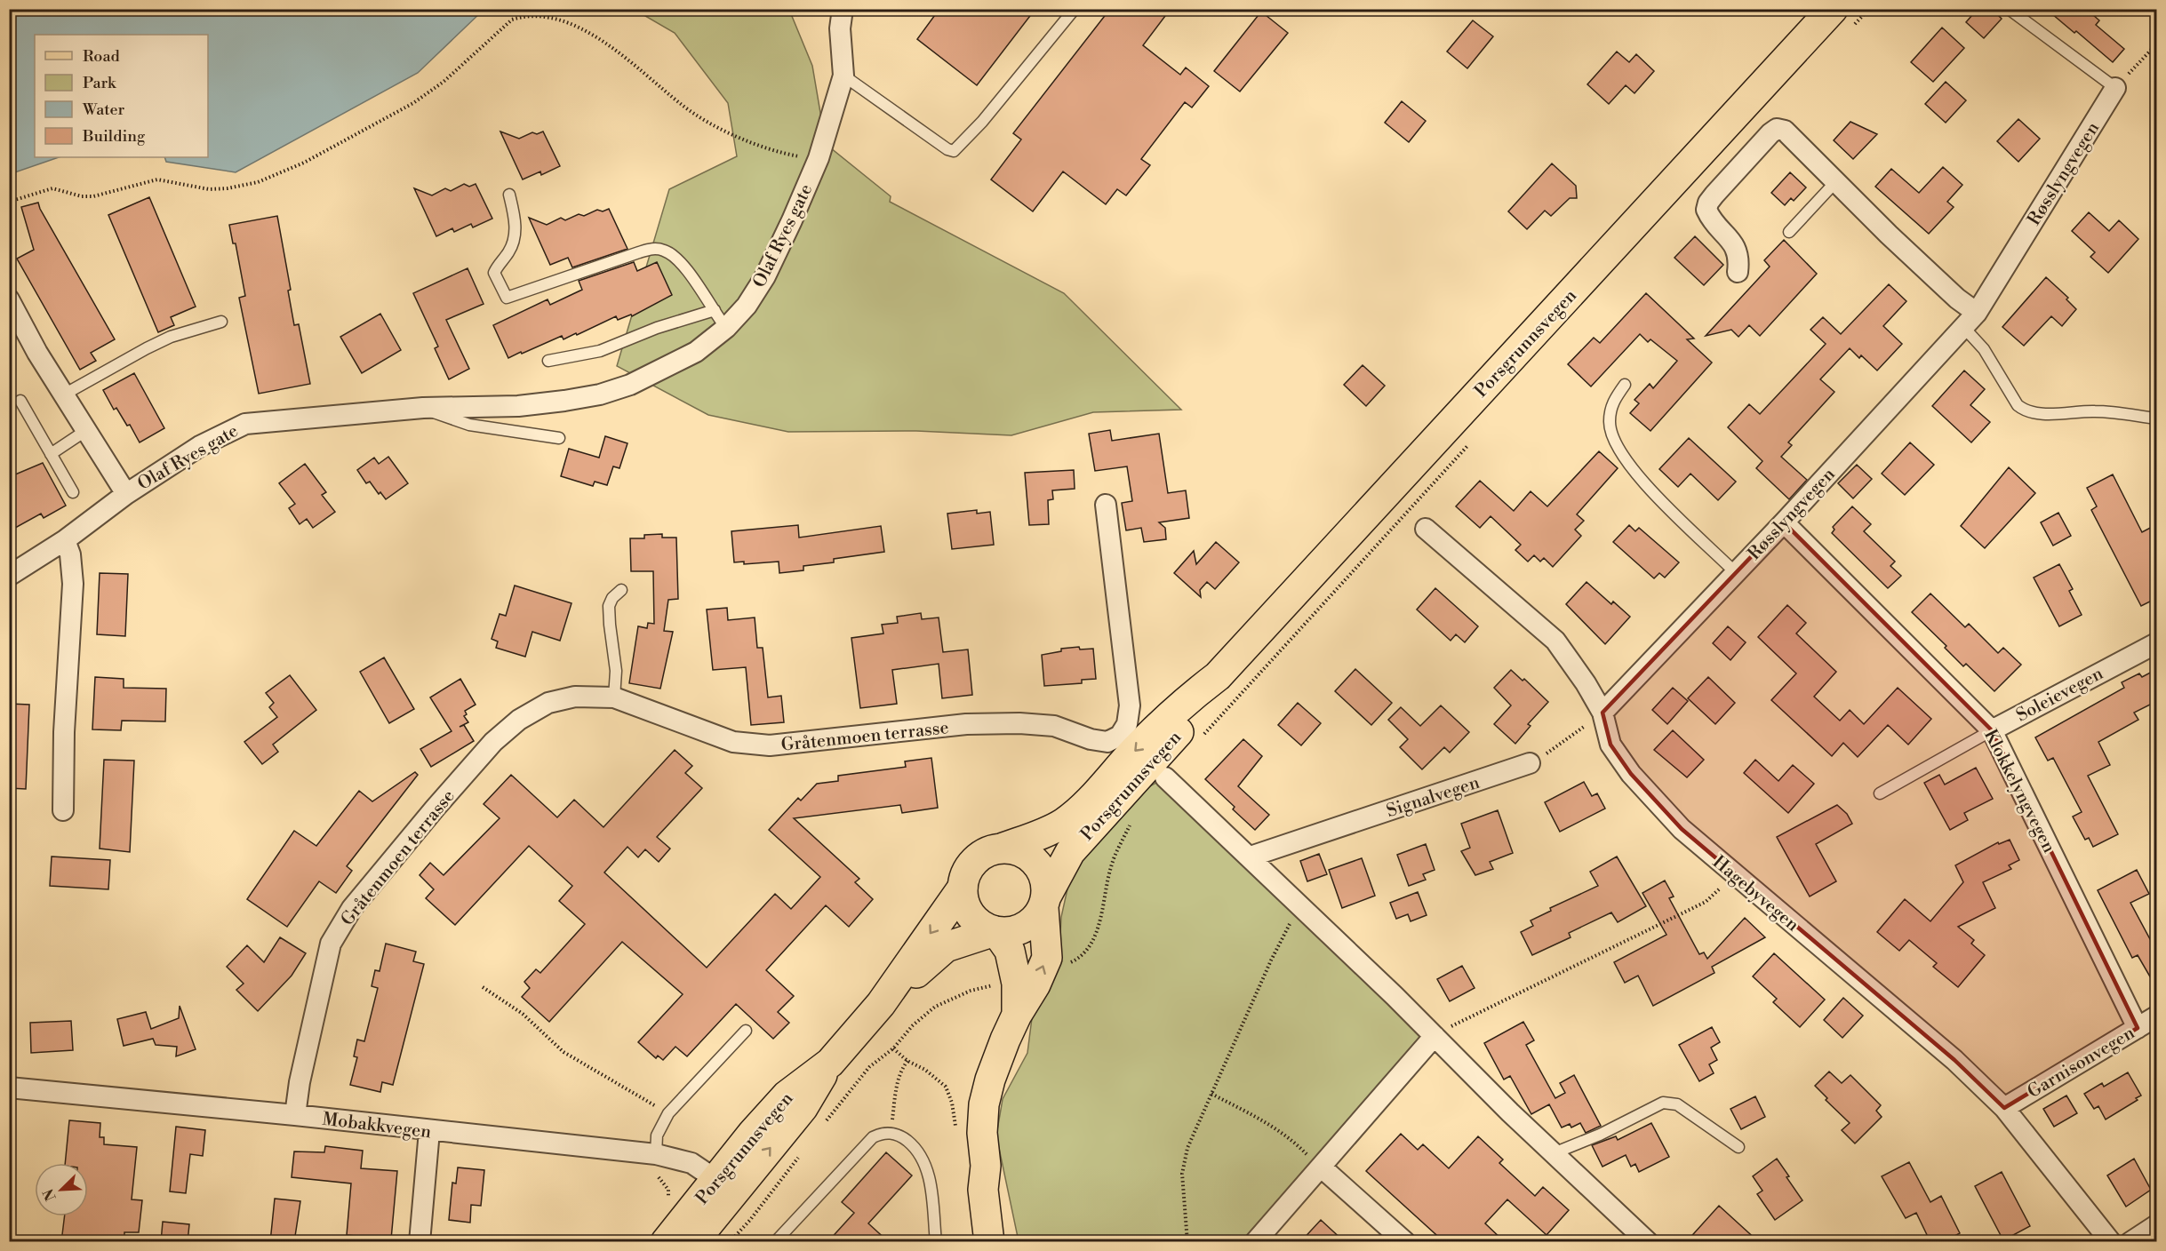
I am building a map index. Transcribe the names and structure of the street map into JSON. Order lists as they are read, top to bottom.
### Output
{
  "streets": {
    "main road": ["Porsgrunnsvegen"],
    "street": [
      "Røsslyngvegen",
      "Olaf Ryes gate",
      "Soleievegen",
      "Gråtenmoen terrasse",
      "Klokkelyngvegen",
      "Signalvegen",
      "Hagebyvegen",
      "Garnisonvegen",
      "Mobakkvegen"
    ]
  },
  "crossings": [
    ["Røsslyngvegen", "Klokkelyngvegen"],
    ["Røsslyngvegen", "Hagebyvegen"],
    ["Porsgrunnsvegen", "Mobakkvegen"],
    ["Soleievegen", "Klokkelyngvegen"],
    ["Gråtenmoen terrasse", "Mobakkvegen"],
    ["Klokkelyngvegen", "Garnisonvegen"],
    ["Hagebyvegen", "Garnisonvegen"]
  ],
  "legend": [
    "Road",
    "Park",
    "Water",
    "Building"
  ],
  "north": "bottom left"
}
